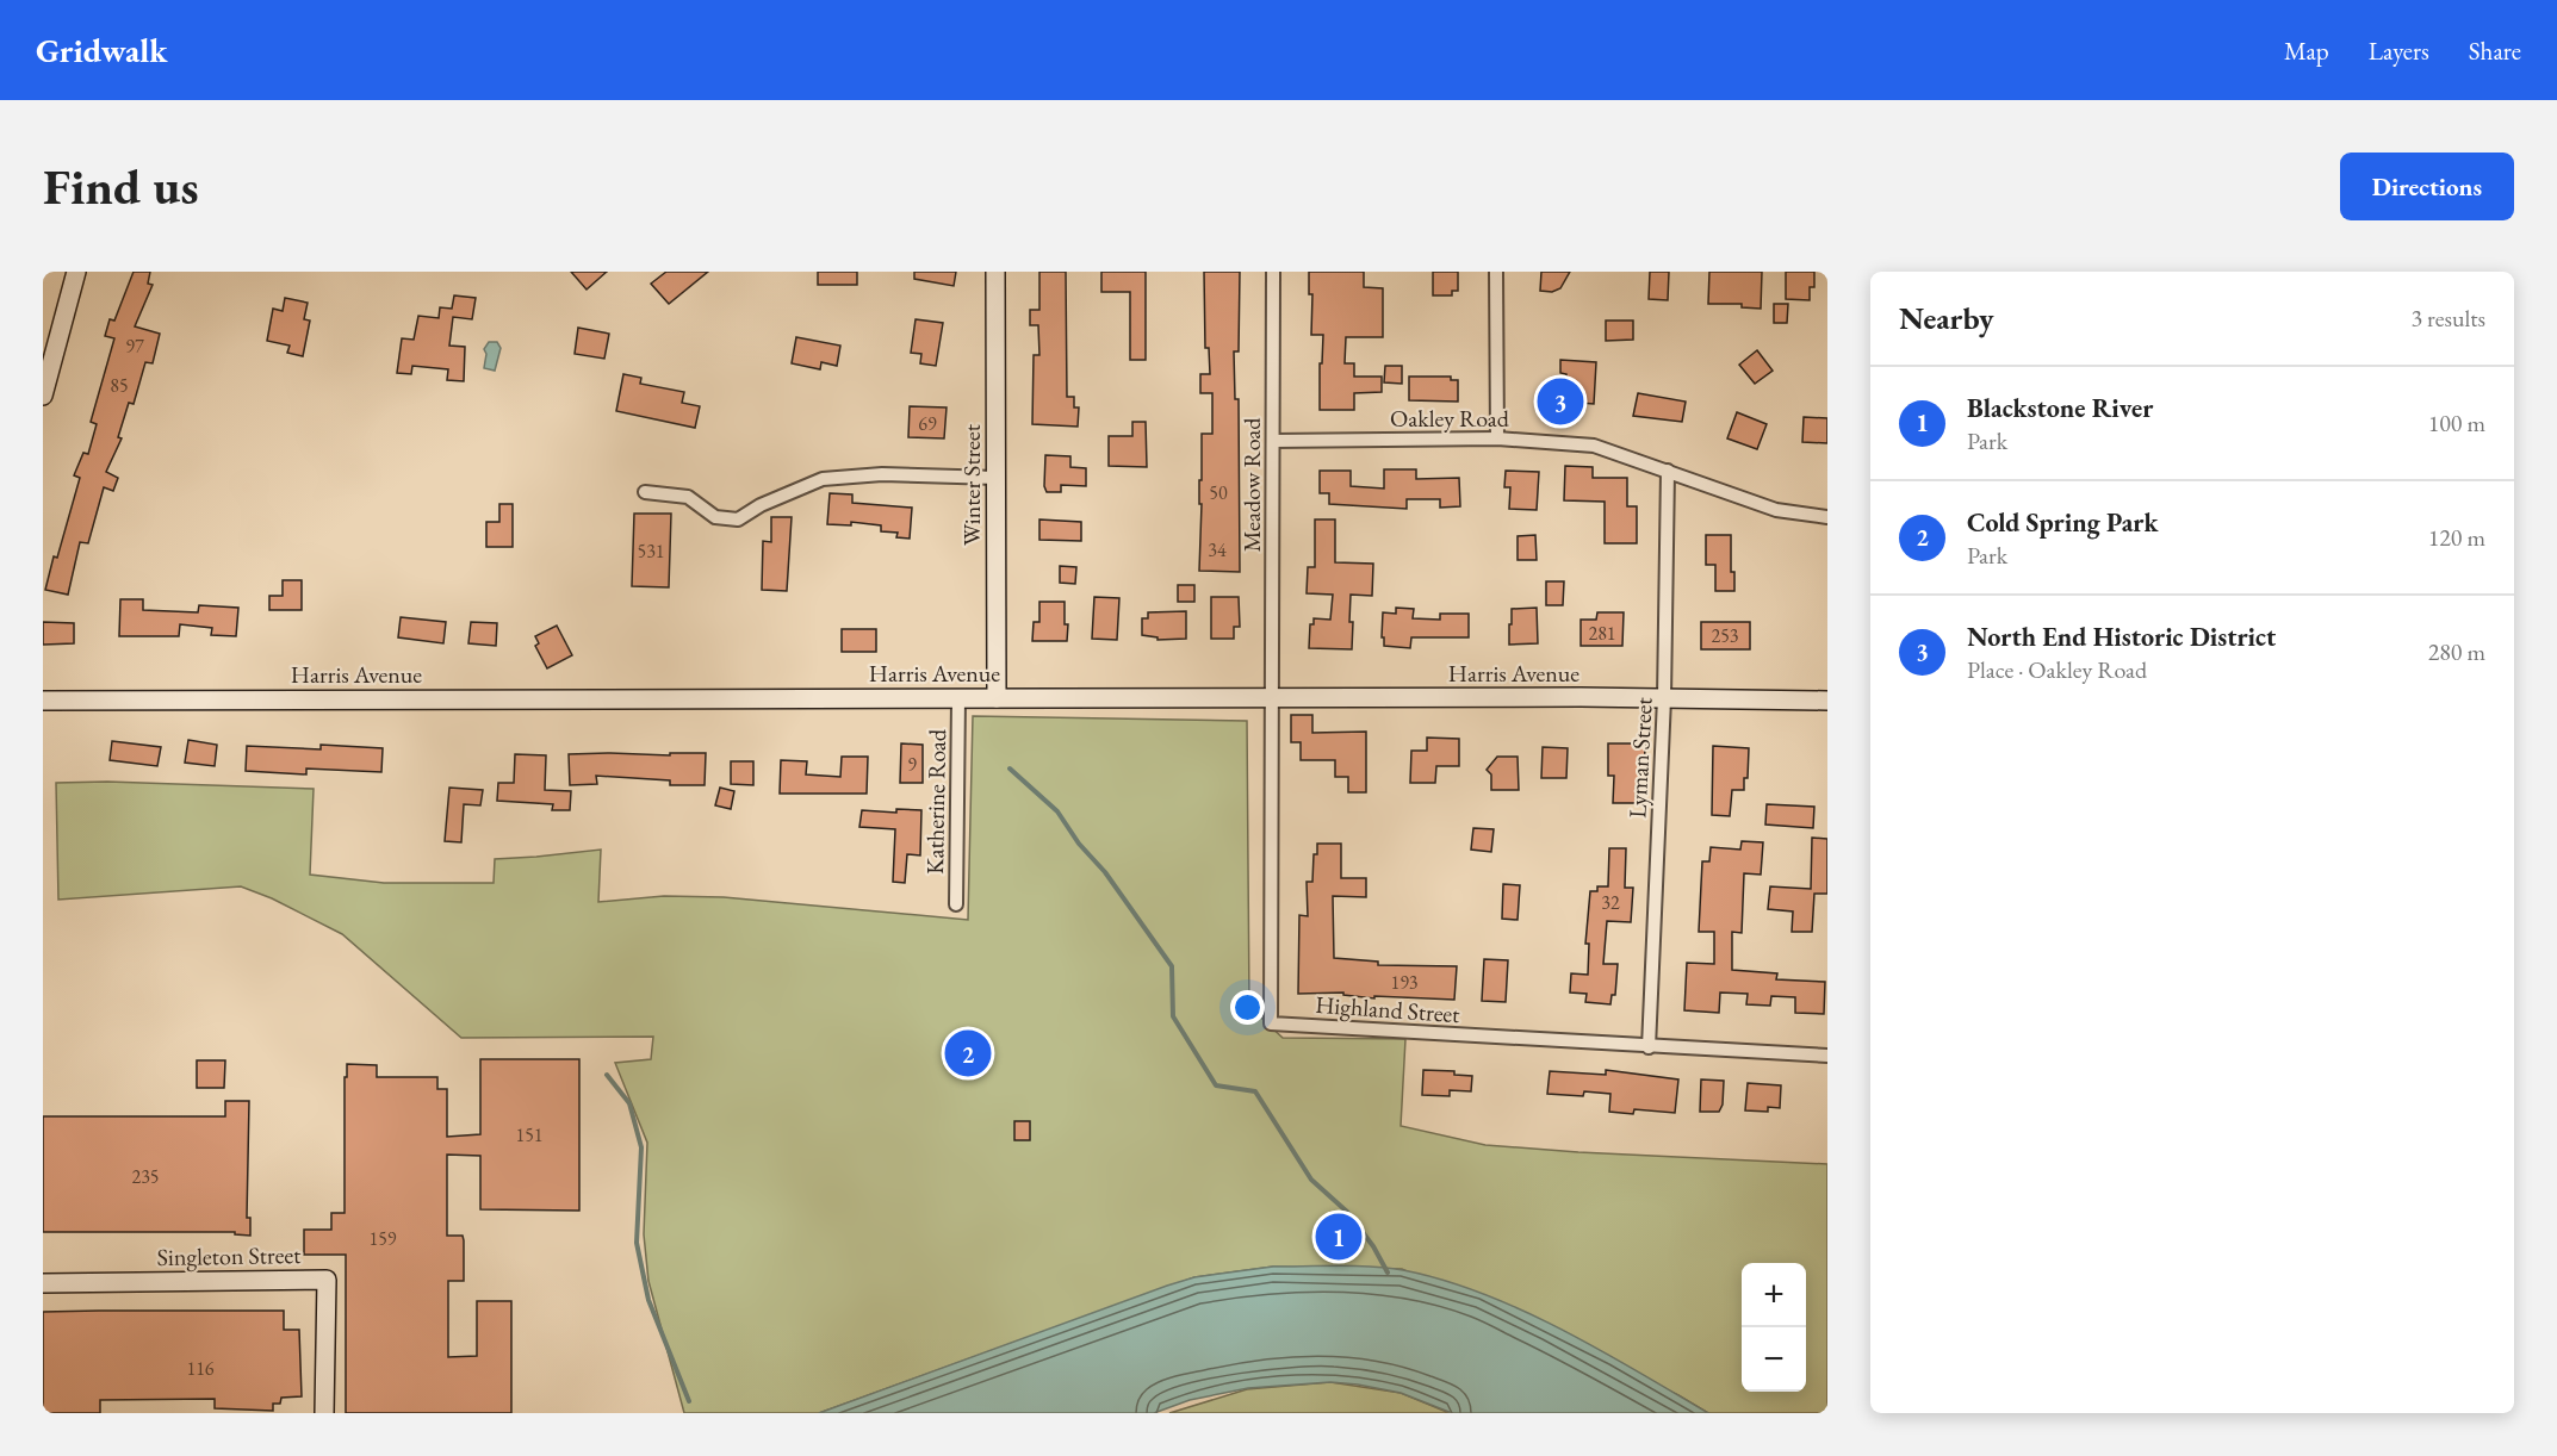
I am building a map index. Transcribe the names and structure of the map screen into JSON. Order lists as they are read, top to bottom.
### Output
{
  "streets": {
    "main road": ["Winter Street", "Harris Avenue", "Singleton Street"],
    "street": [
      "Oakley Road",
      "Meadow Road",
      "Lyman Street",
      "Katherine Road",
      "Highland Street"
    ]
  },
  "crossings": [
    ["Oakley Road", "Meadow Road"],
    ["Oakley Road", "Lyman Street"],
    ["Winter Street", "Harris Avenue"],
    ["Meadow Road", "Harris Avenue"],
    ["Meadow Road", "Highland Street"],
    ["Harris Avenue", "Lyman Street"],
    ["Harris Avenue", "Katherine Road"],
    ["Harris Avenue", "Highland Street"],
    ["Lyman Street", "Highland Street"]
  ],
  "house_numbers": [
    "97",
    "85",
    "69",
    "50",
    "34",
    "531",
    "281",
    "253",
    "9",
    "32",
    "193",
    "151",
    "235",
    "159",
    "116"
  ],
  "page": {
    "header": "Gridwalk",
    "nav": ["Map", "Layers", "Share"],
    "buttons": "Directions",
    "title": "Find us",
    "heading": ["Nearby", "3 results"],
    "list": [
      {
        "mark": "1",
        "name": "Blackstone River",
        "note": "Park",
        "value": "100 m"
      },
      {
        "mark": "2",
        "name": "Cold Spring Park",
        "note": "Park",
        "value": "120 m"
      },
      {
        "mark": "3",
        "name": "North End Historic District",
        "note": "Place · Oakley Road",
        "value": "280 m"
      }
    ],
    "pins": ["3", "2", "1"],
    "map_buttons": ["+", "−"]
  }
}
